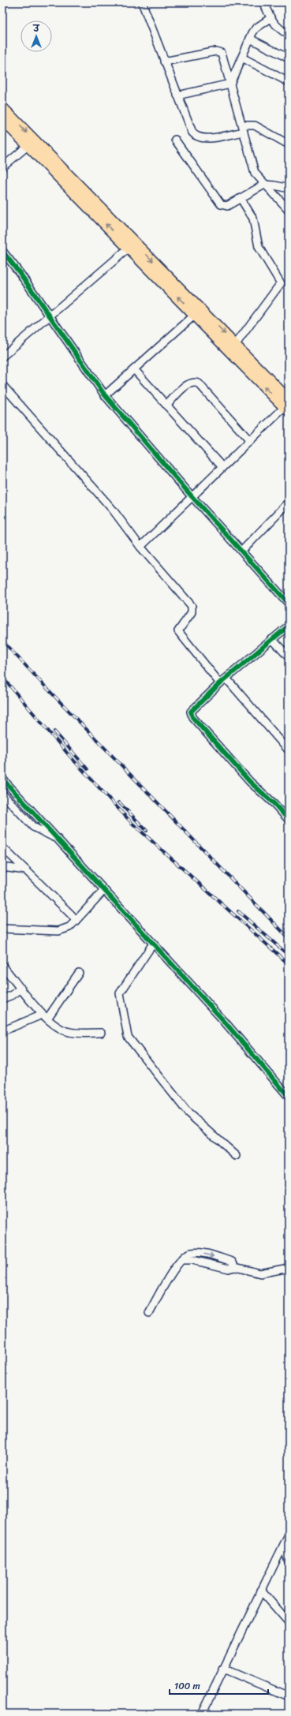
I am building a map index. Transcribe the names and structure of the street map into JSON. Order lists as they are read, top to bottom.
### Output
{
  "scale_bar": "100 m",
  "north": "top"
}
